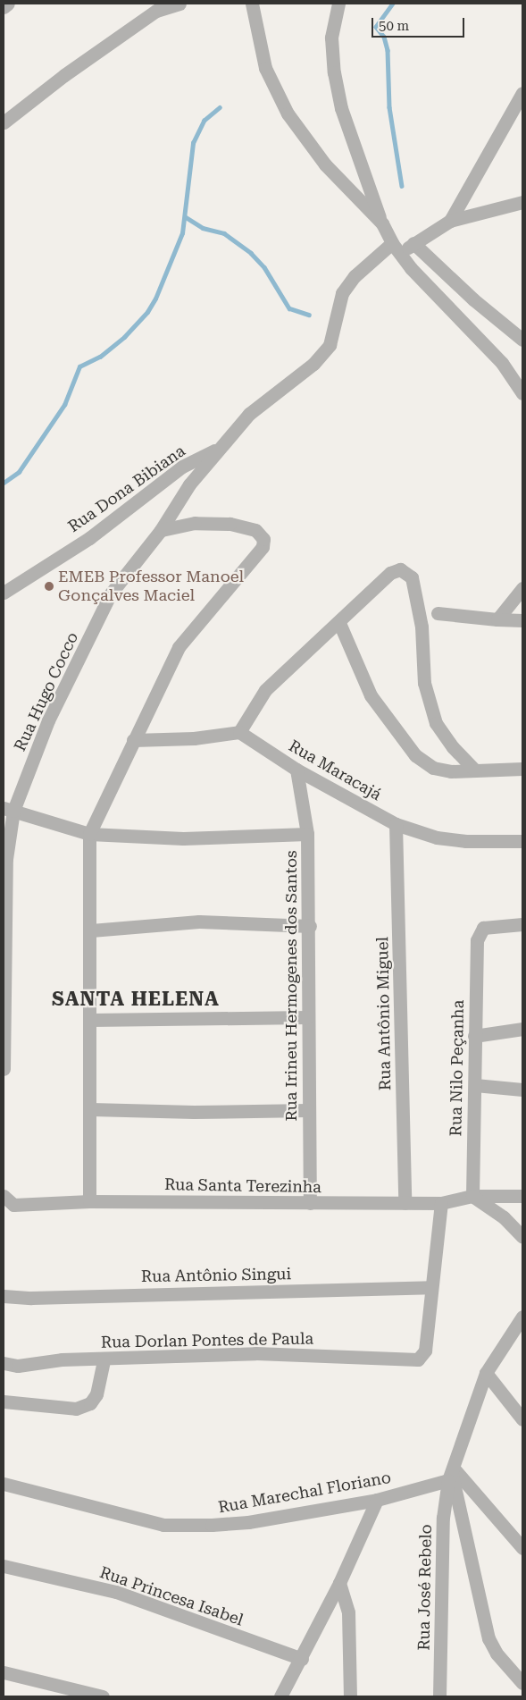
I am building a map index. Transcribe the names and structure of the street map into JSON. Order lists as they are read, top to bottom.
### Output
{
  "streets": {
    "street": [
      "Rua Dona Bibiana",
      "Rua Hugo Cocco",
      "Rua Maracajá",
      "Rua Irineu Hermogenes dos Santos",
      "Rua Antônio Miguel",
      "Rua Nilo Peçanha",
      "Rua Santa Terezinha",
      "Rua Antônio Singui",
      "Rua Dorlan Pontes de Paula",
      "Rua Marechal Floriano",
      "Rua José Rebelo",
      "Rua Princesa Isabel"
    ]
  },
  "crossings": [
    ["Rua Dona Bibiana", "Rua Hugo Cocco"],
    ["Rua Maracajá", "Rua Irineu Hermogenes dos Santos"],
    ["Rua Maracajá", "Rua Antônio Miguel"],
    ["Rua Irineu Hermogenes dos Santos", "Rua Santa Terezinha"],
    ["Rua Antônio Miguel", "Rua Santa Terezinha"],
    ["Rua Nilo Peçanha", "Rua Santa Terezinha"],
    ["Rua Antônio Singui", "Rua Dorlan Pontes de Paula"],
    ["Rua Marechal Floriano", "Rua José Rebelo"]
  ],
  "districts": ["SANTA HELENA"],
  "places": ["EMEB Professor Manoel Gonçalves Maciel"],
  "scale_bar": "50 m"
}
